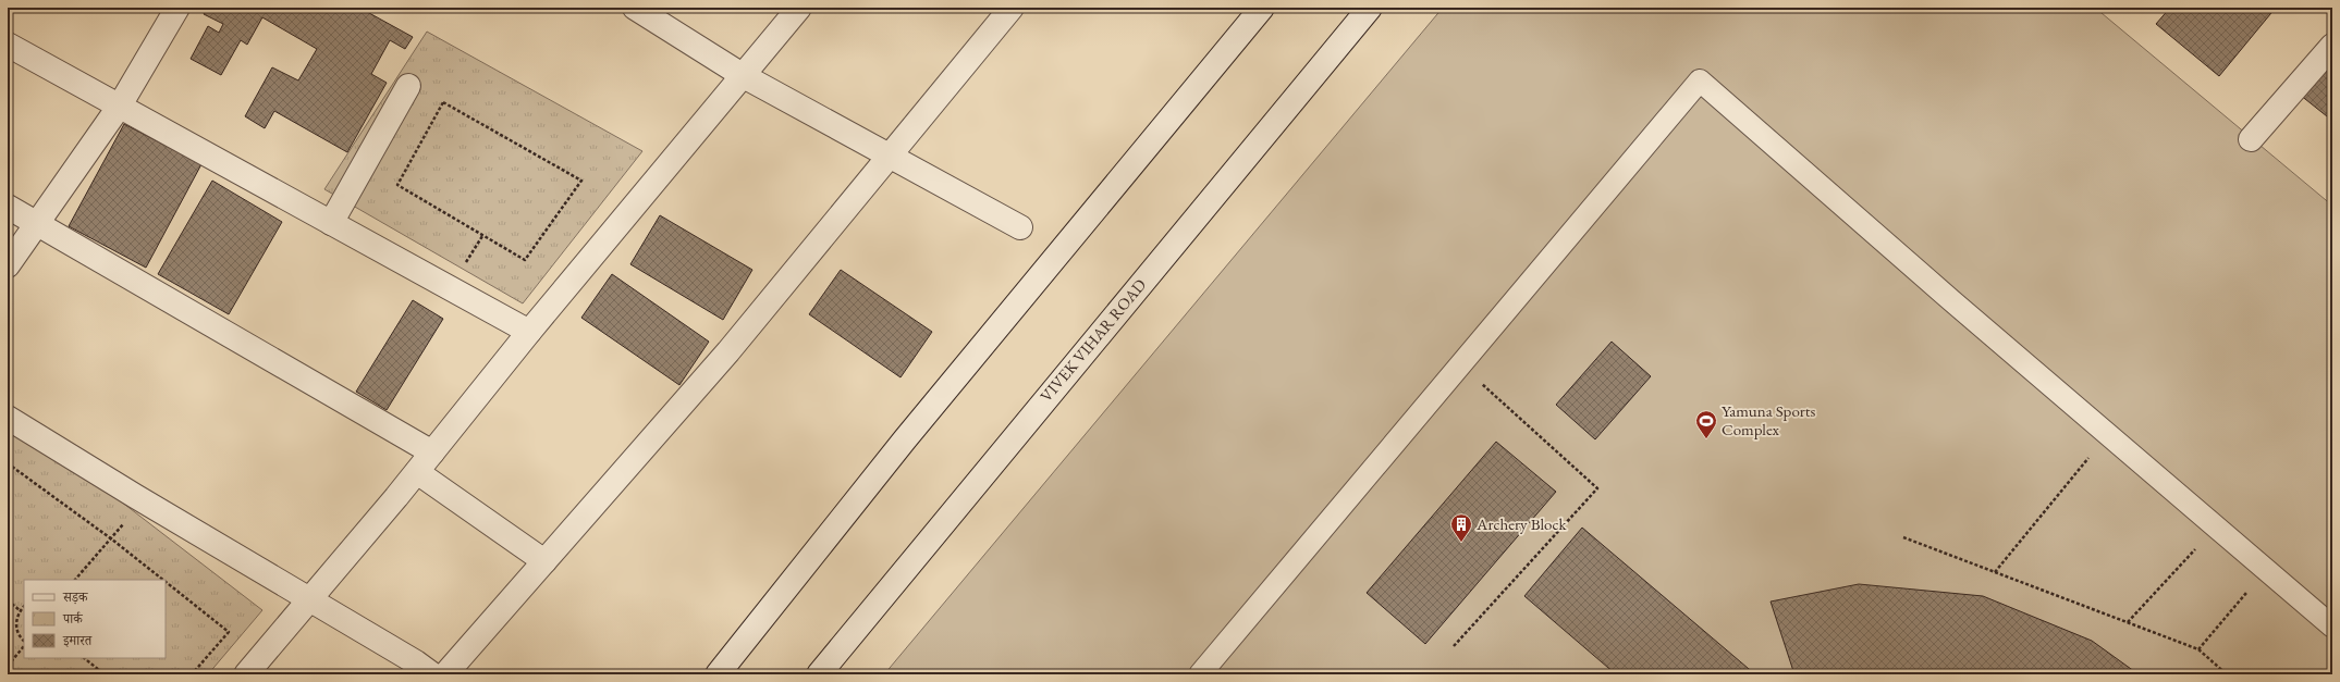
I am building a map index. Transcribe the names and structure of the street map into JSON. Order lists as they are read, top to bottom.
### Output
{
  "streets": {
    "street": ["VIVEK VIHAR ROAD"]
  },
  "places": {
    "sports": ["Yamuna Sports Complex"],
    "building": ["Archery Block"]
  },
  "legend": ["सड़क", "पार्क", "इमारत"]
}
